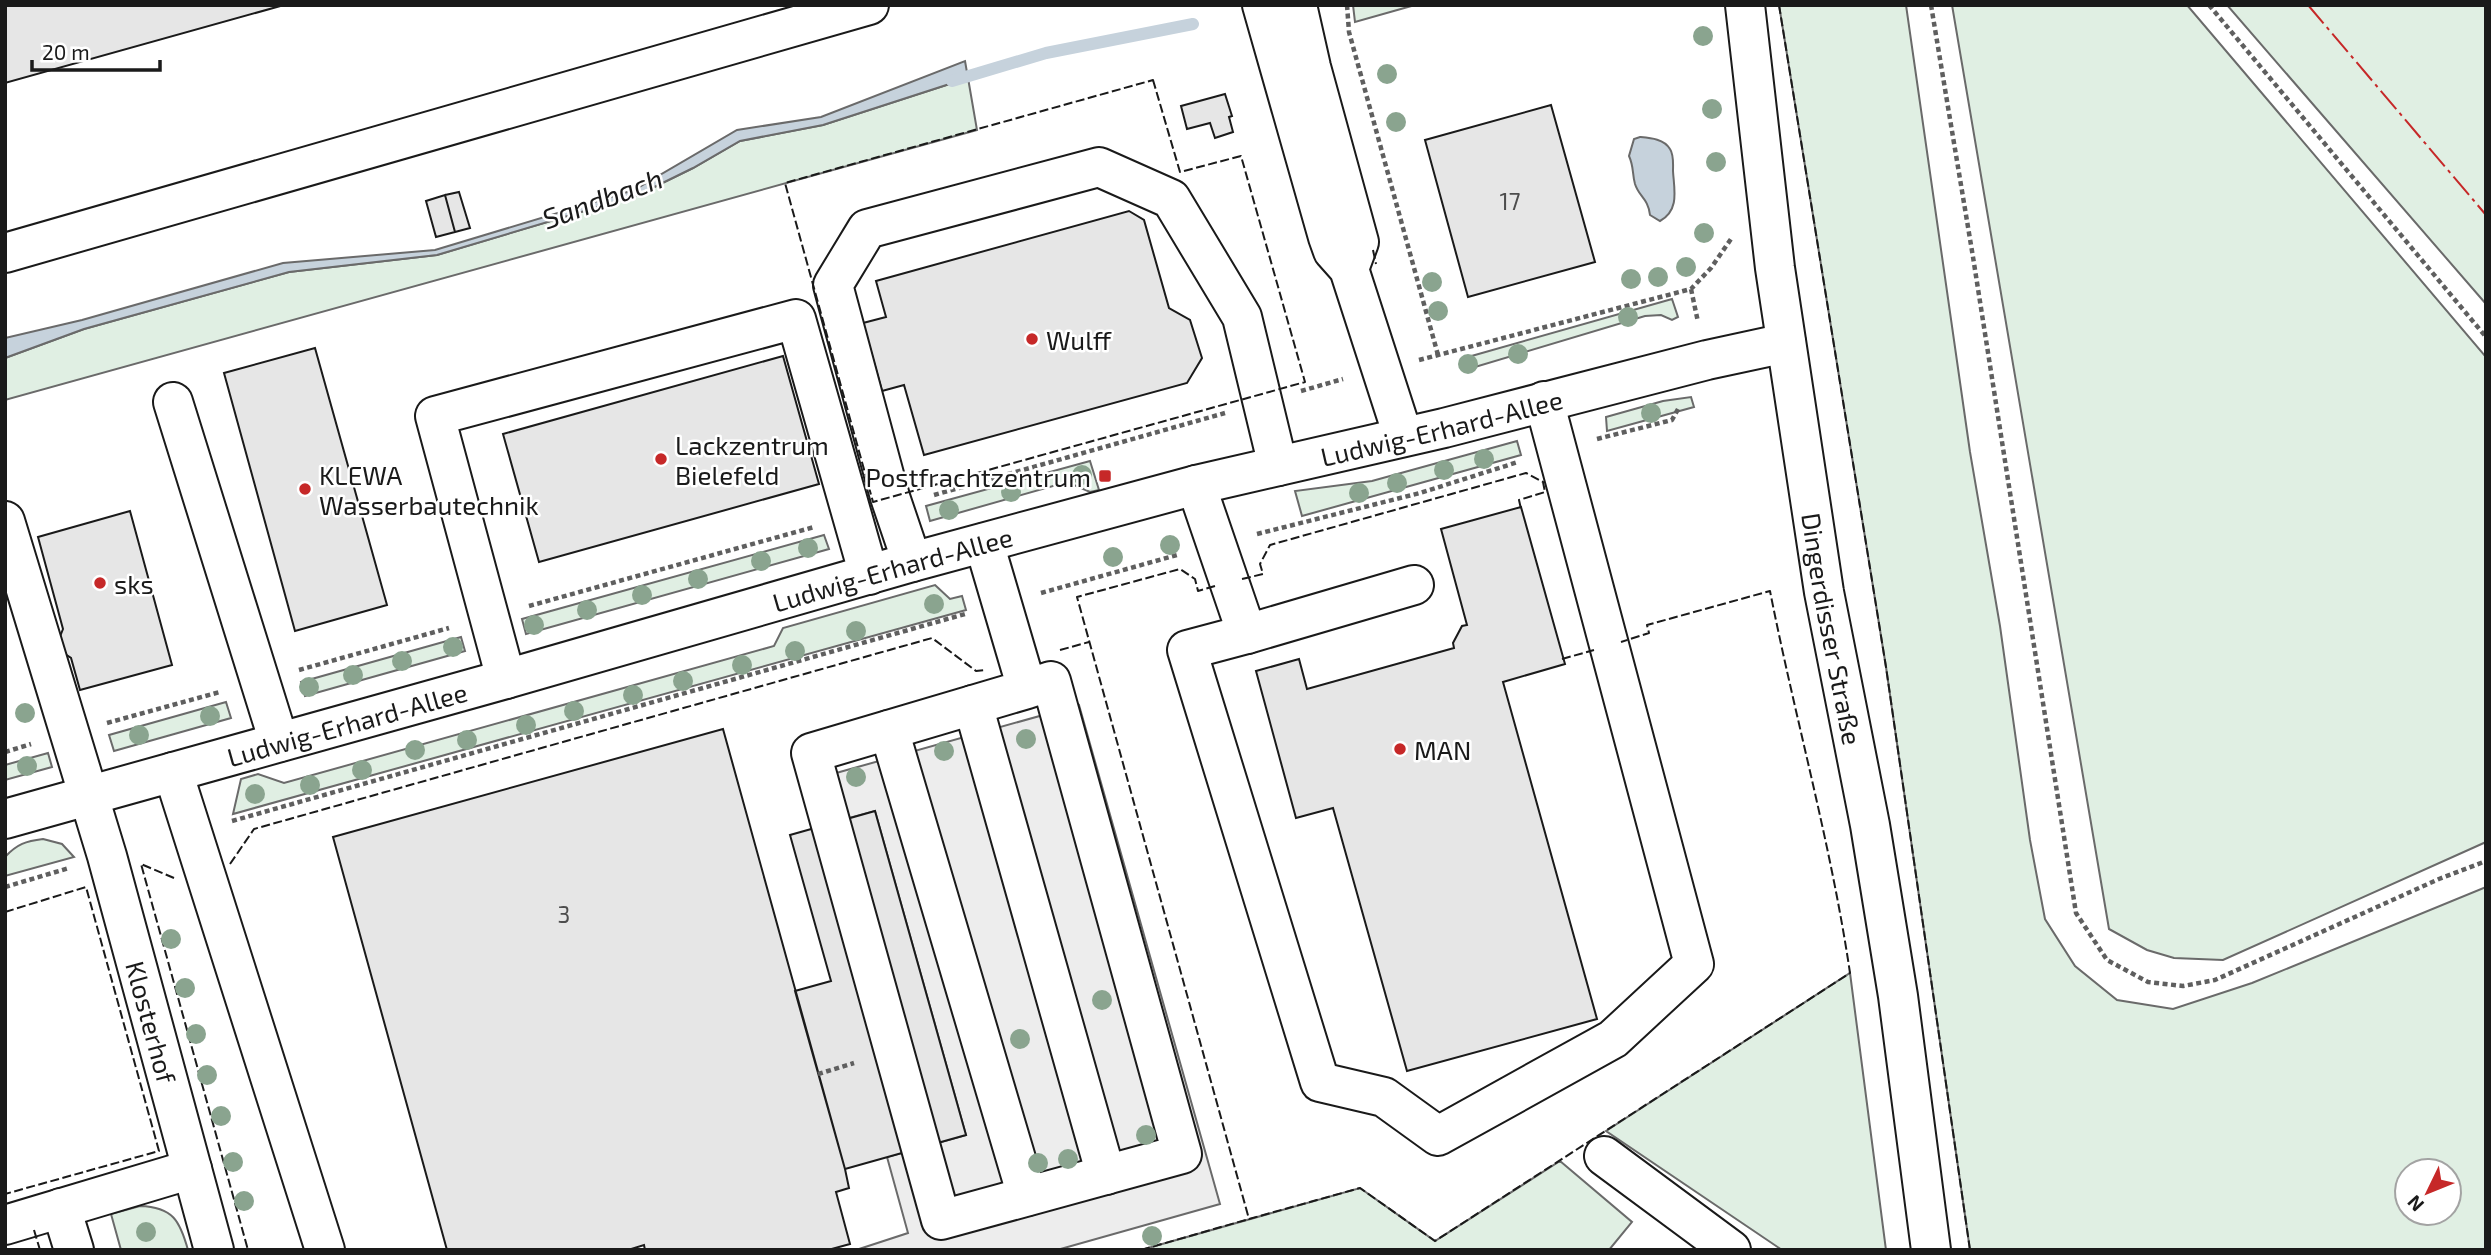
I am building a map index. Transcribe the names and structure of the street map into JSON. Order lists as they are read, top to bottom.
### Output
{
  "streets": {
    "street": ["Ludwig-Erhard-Allee", "Dingerdisser Straße", "Klosterhof"]
  },
  "crossings": [
    ["Ludwig-Erhard-Allee", "Dingerdisser Straße"],
    ["Ludwig-Erhard-Allee", "Klosterhof"]
  ],
  "water": ["Sandbach"],
  "places": {
    "other": [
      "Wulff",
      "Lackzentrum Bielefeld",
      "KLEWA Wasserbautechnik",
      "sks",
      "MAN"
    ],
    "transit": ["Postfrachtzentrum"]
  },
  "house_numbers": ["17", "3"],
  "scale_bar": "20 m",
  "north": "bottom left"
}
